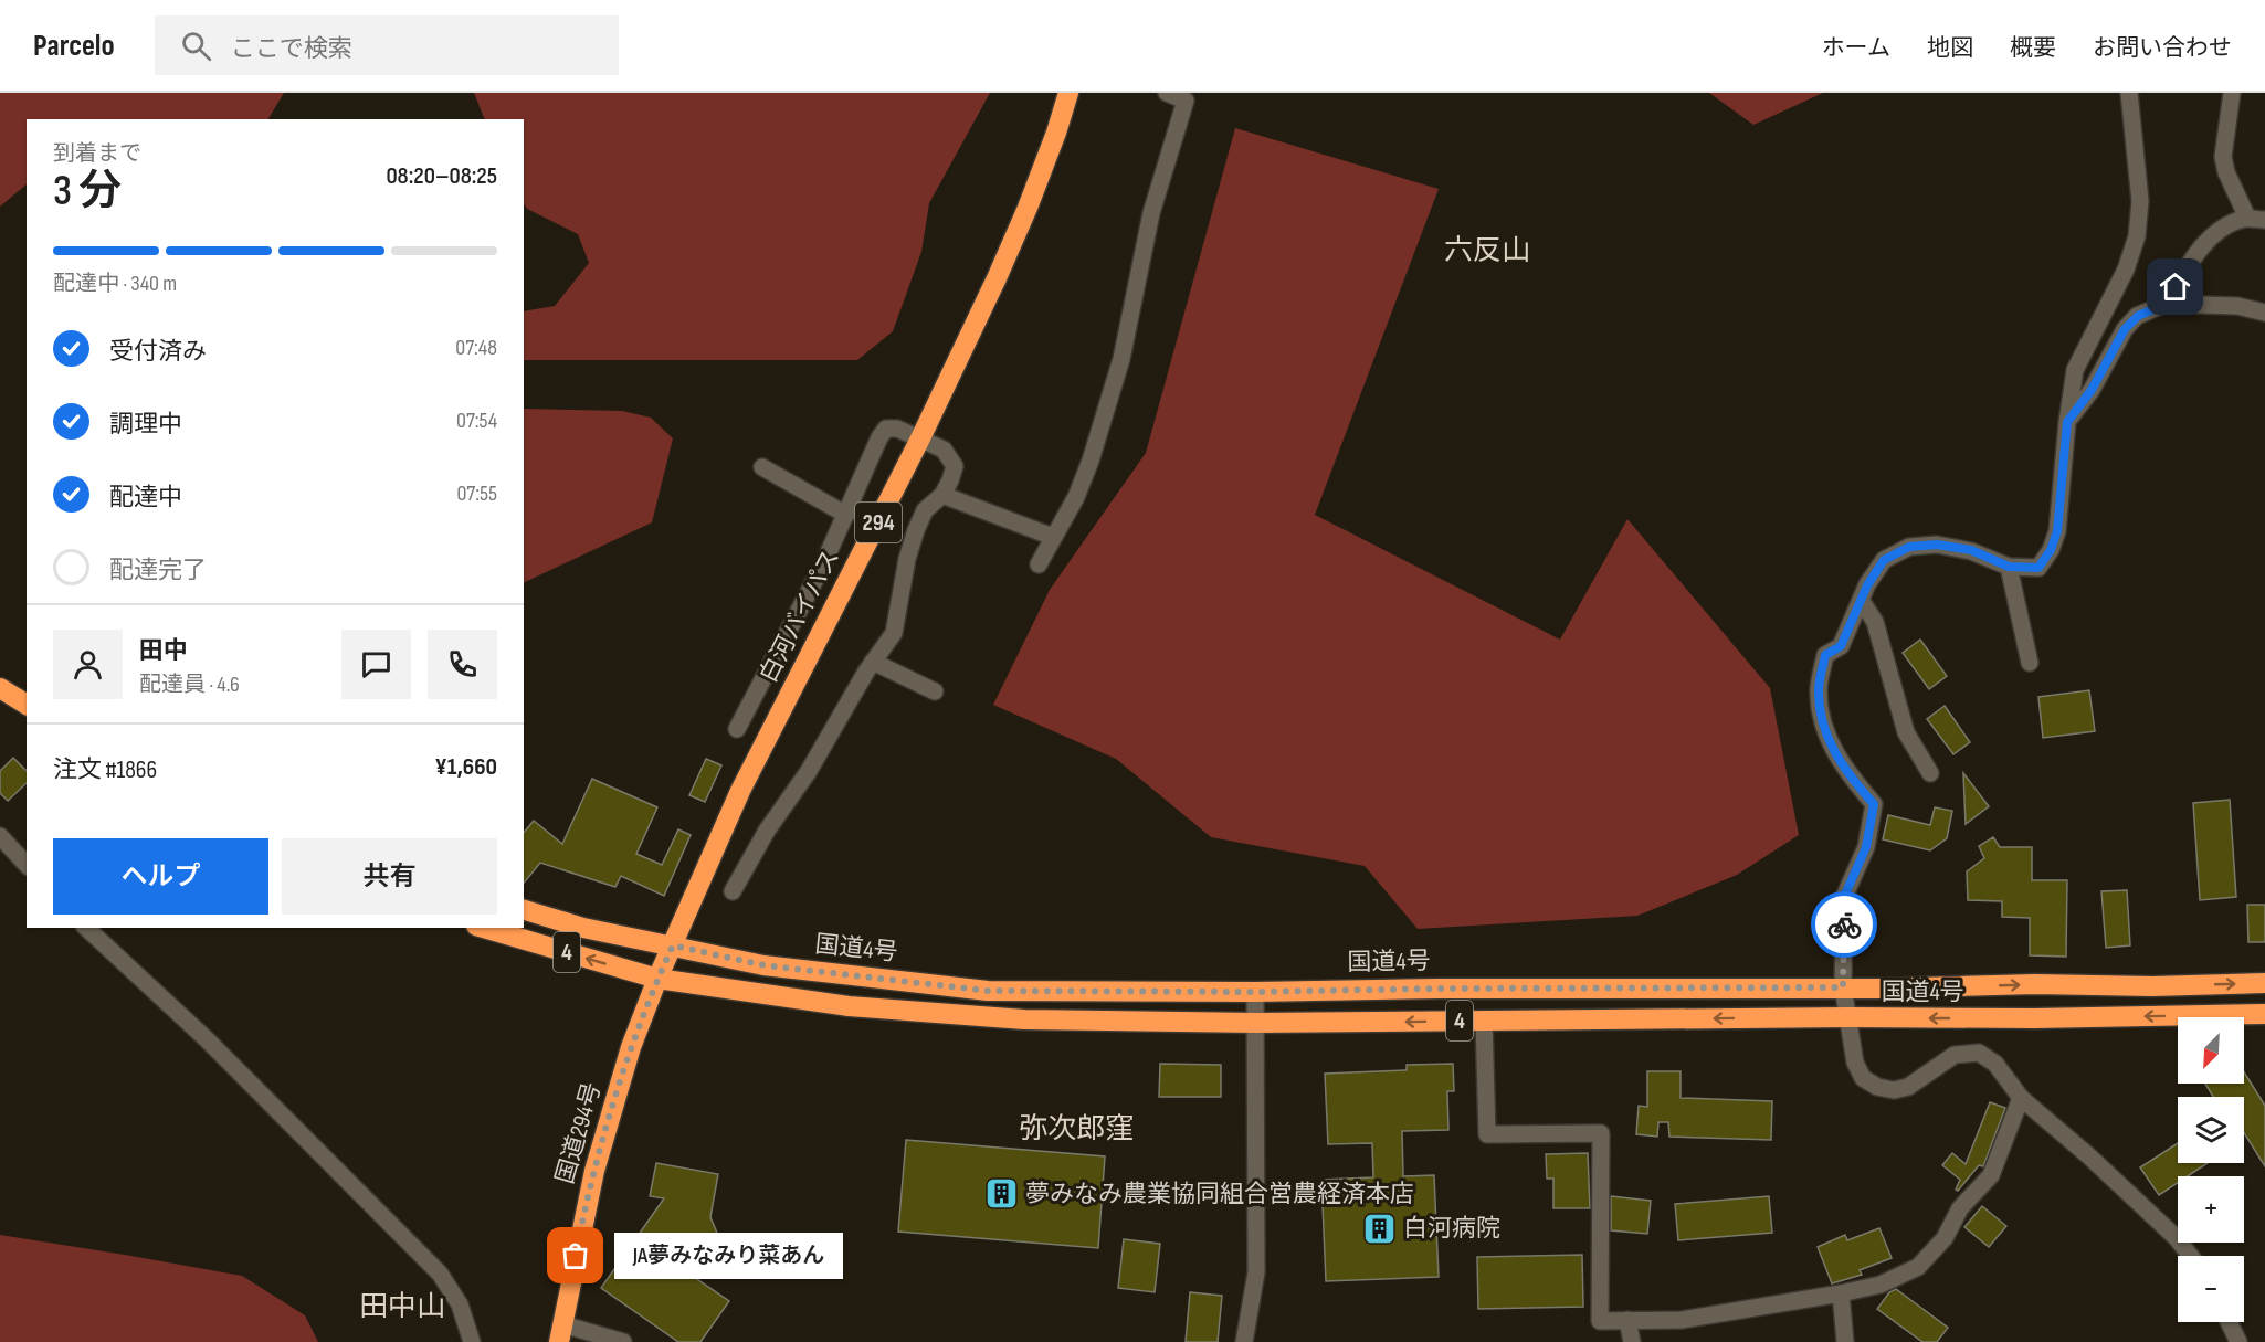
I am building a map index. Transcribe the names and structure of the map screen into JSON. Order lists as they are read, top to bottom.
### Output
{
  "streets": {
    "highway": [
      "294",
      "白河バイパス",
      "国道4号",
      "4",
      "国道294号"
    ]
  },
  "crossings": [
    ["白河バイパス", "国道4号"],
    ["白河バイパス", "国道294号"],
    ["国道4号", "国道294号"]
  ],
  "districts": ["六反山", "弥次郎窪", "田中山"],
  "places": {
    "building": ["夢みなみ農業協同組合営農経済本店", "白河病院"],
    "other": ["JA夢みなみり菜あん"]
  },
  "north": "bottom left",
  "page": {
    "header": "Parcelo",
    "search": "ここで検索",
    "nav": [
      "ホーム",
      "地図",
      "概要",
      "お問い合わせ"
    ],
    "heading": ["3 分", "到着まで", "08:20–08:25"],
    "panel": [
      "田中",
      "配達員 · 4.6",
      "注文 #1866",
      "¥1,660"
    ],
    "bar": "配達中 · 340 m",
    "list": [
      ["受付済み", "07:48"],
      ["調理中", "07:54"],
      ["配達中", "07:55"],
      "配達完了"
    ],
    "buttons": ["ヘルプ", "共有"],
    "map_buttons": ["+", "−"],
    "bubble": "JA夢みなみり菜あん"
  }
}
